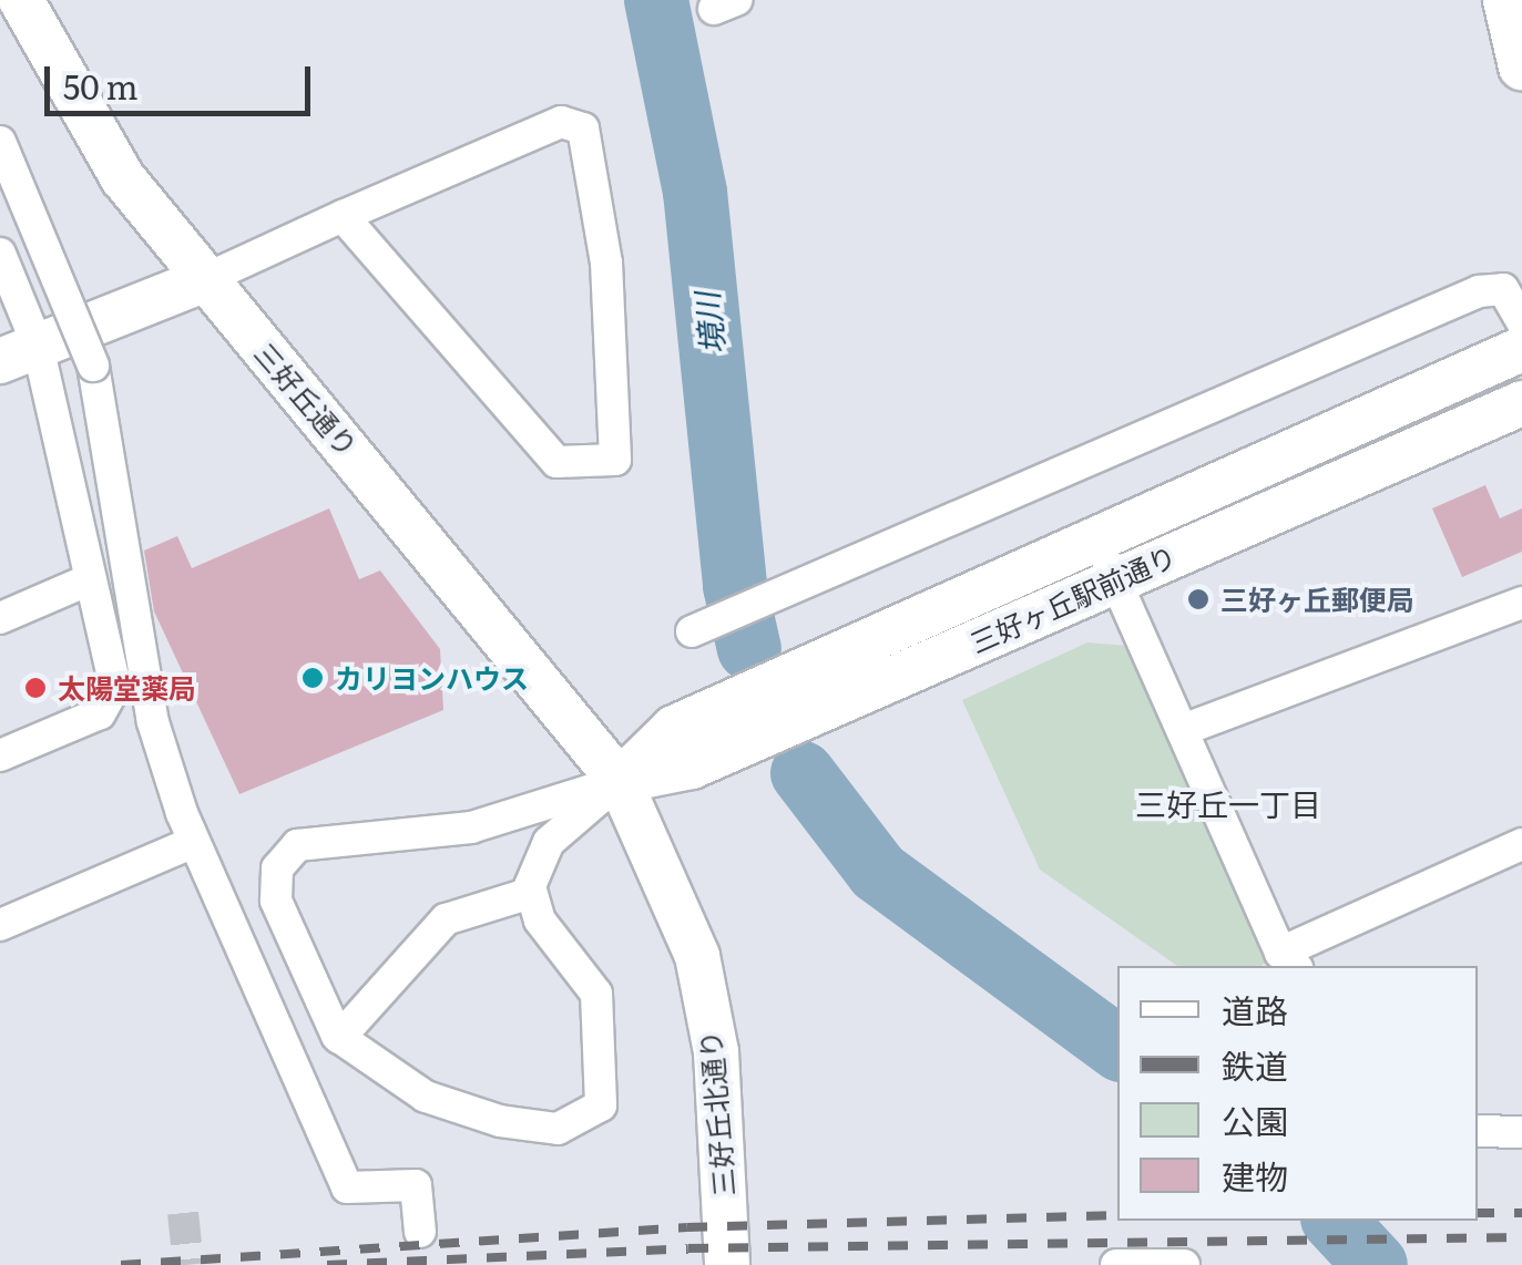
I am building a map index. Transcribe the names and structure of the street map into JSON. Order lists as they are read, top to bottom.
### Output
{
  "streets": {
    "street": ["三好丘通り", "三好ヶ丘駅前通り", "三好丘北通り"]
  },
  "crossings": [
    ["三好丘通り", "三好ヶ丘駅前通り"],
    ["三好丘通り", "三好丘北通り"],
    ["三好ヶ丘駅前通り", "三好丘北通り"]
  ],
  "districts": ["三好丘一丁目"],
  "water": ["境川"],
  "places": ["三好ヶ丘郵便局", "カリヨンハウス", "太陽堂薬局"],
  "legend": [
    "道路",
    "鉄道",
    "公園",
    "建物"
  ],
  "scale_bar": "50 m"
}
